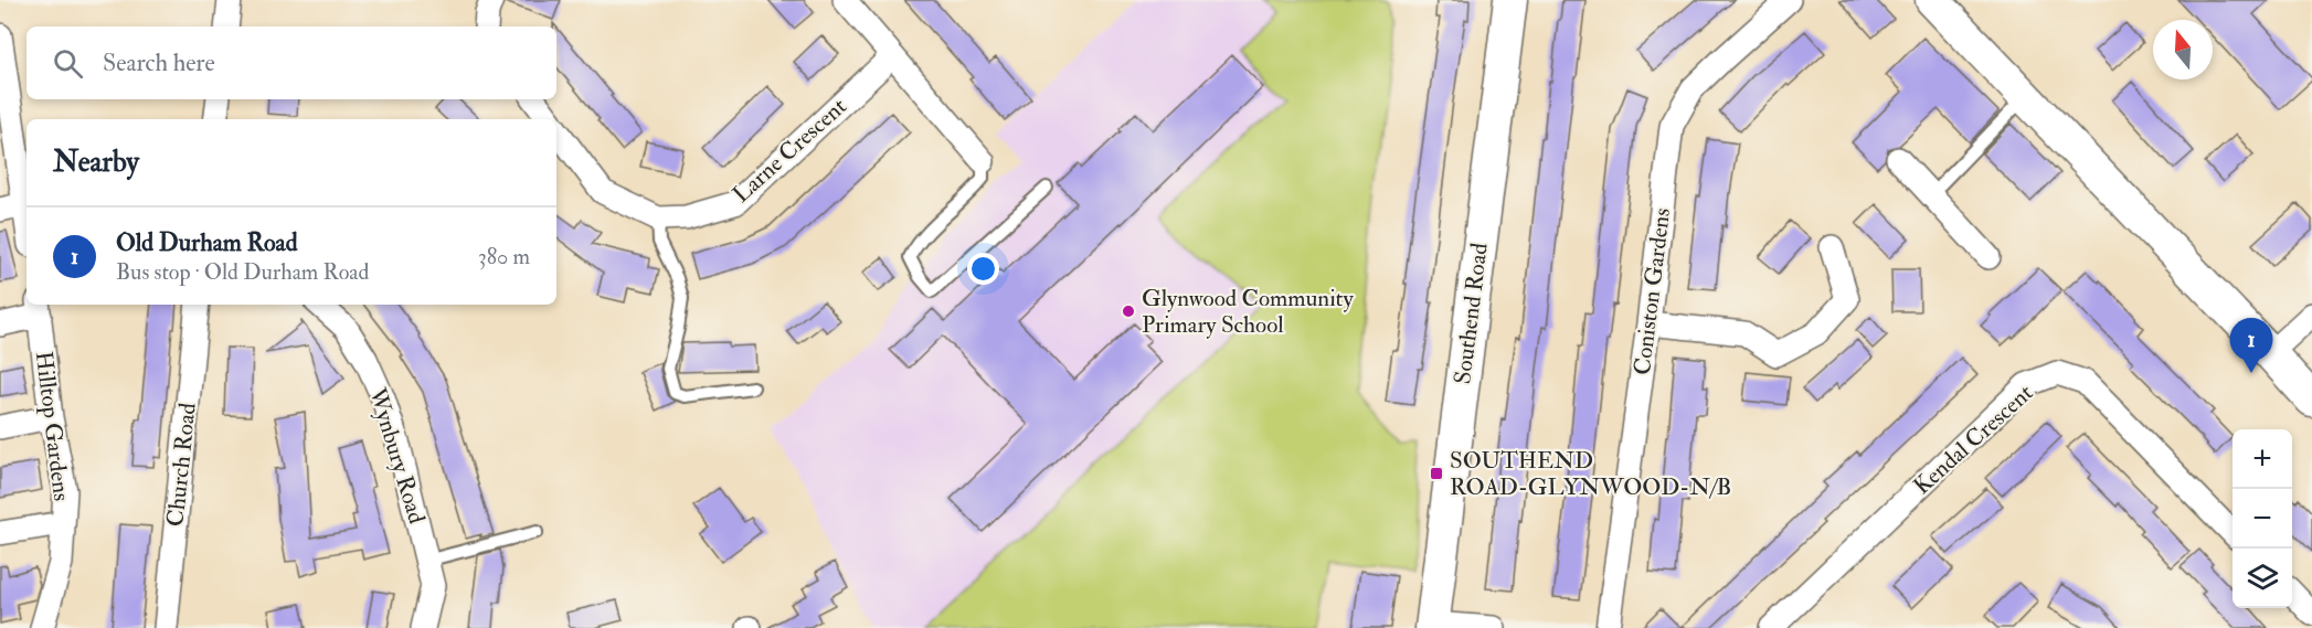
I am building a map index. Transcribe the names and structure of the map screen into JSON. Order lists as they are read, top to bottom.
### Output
{
  "streets": {
    "street": [
      "Larne Crescent",
      "Coniston Gardens",
      "Southend Road",
      "Hilltop Gardens",
      "Kendal Crescent",
      "Wynbury Road",
      "Church Road"
    ]
  },
  "places": {
    "other": ["Glynwood Community Primary School"],
    "transit": ["SOUTHEND ROAD-GLYNWOOD-N/B"]
  },
  "north": "top",
  "page": {
    "search": "Search here",
    "heading": "Nearby",
    "list": [
      {
        "mark": "1",
        "name": "Old Durham Road",
        "note": "Bus stop · Old Durham Road",
        "value": "380 m"
      }
    ],
    "pins": "1",
    "map_buttons": ["+", "−"]
  }
}
